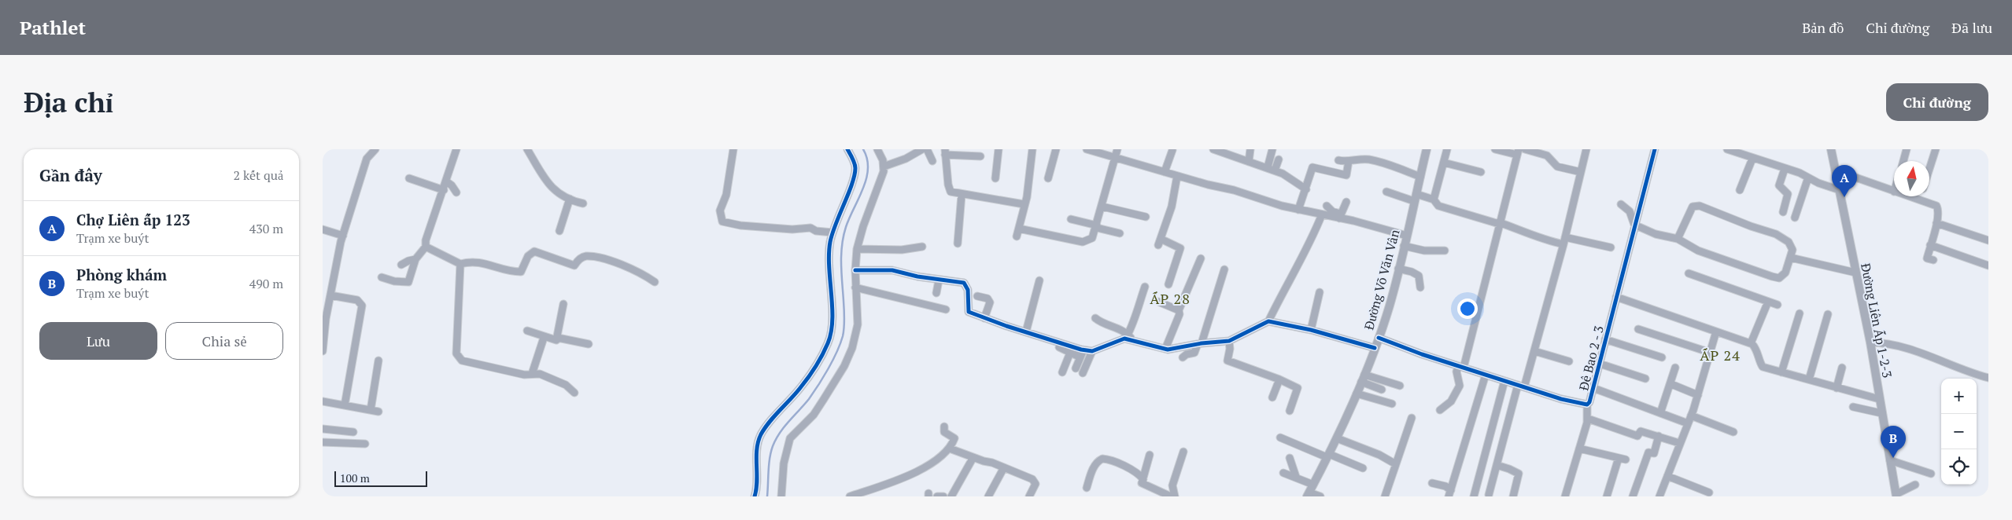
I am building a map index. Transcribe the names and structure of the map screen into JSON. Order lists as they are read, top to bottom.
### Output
{
  "streets": {
    "street": ["Đường Võ Văn Vân", "Đường Liên Ấp 1-2-3", "Đê Bao 2 - 3"]
  },
  "crossings": [
    ["Đường Võ Văn Vân", "Đê Bao 2 - 3"]
  ],
  "districts": ["ẤP 28", "ẤP 24"],
  "scale_bar": "100 m",
  "north": "top",
  "page": {
    "header": "Pathlet",
    "nav": ["Bản đồ", "Chỉ đường", "Đã lưu"],
    "buttons": [
      "Chỉ đường",
      ["Lưu", "Chia sẻ"]
    ],
    "title": "Địa chỉ",
    "heading": ["Gần đây", "2 kết quả"],
    "pins": ["A", "B"],
    "list": [
      {
        "mark": "A",
        "name": "Chợ Liên ấp 123",
        "note": "Trạm xe buýt",
        "value": "430 m"
      },
      {
        "mark": "B",
        "name": "Phòng khám",
        "note": "Trạm xe buýt",
        "value": "490 m"
      }
    ],
    "map_buttons": ["+", "−"],
    "scale": "100 m"
  }
}
